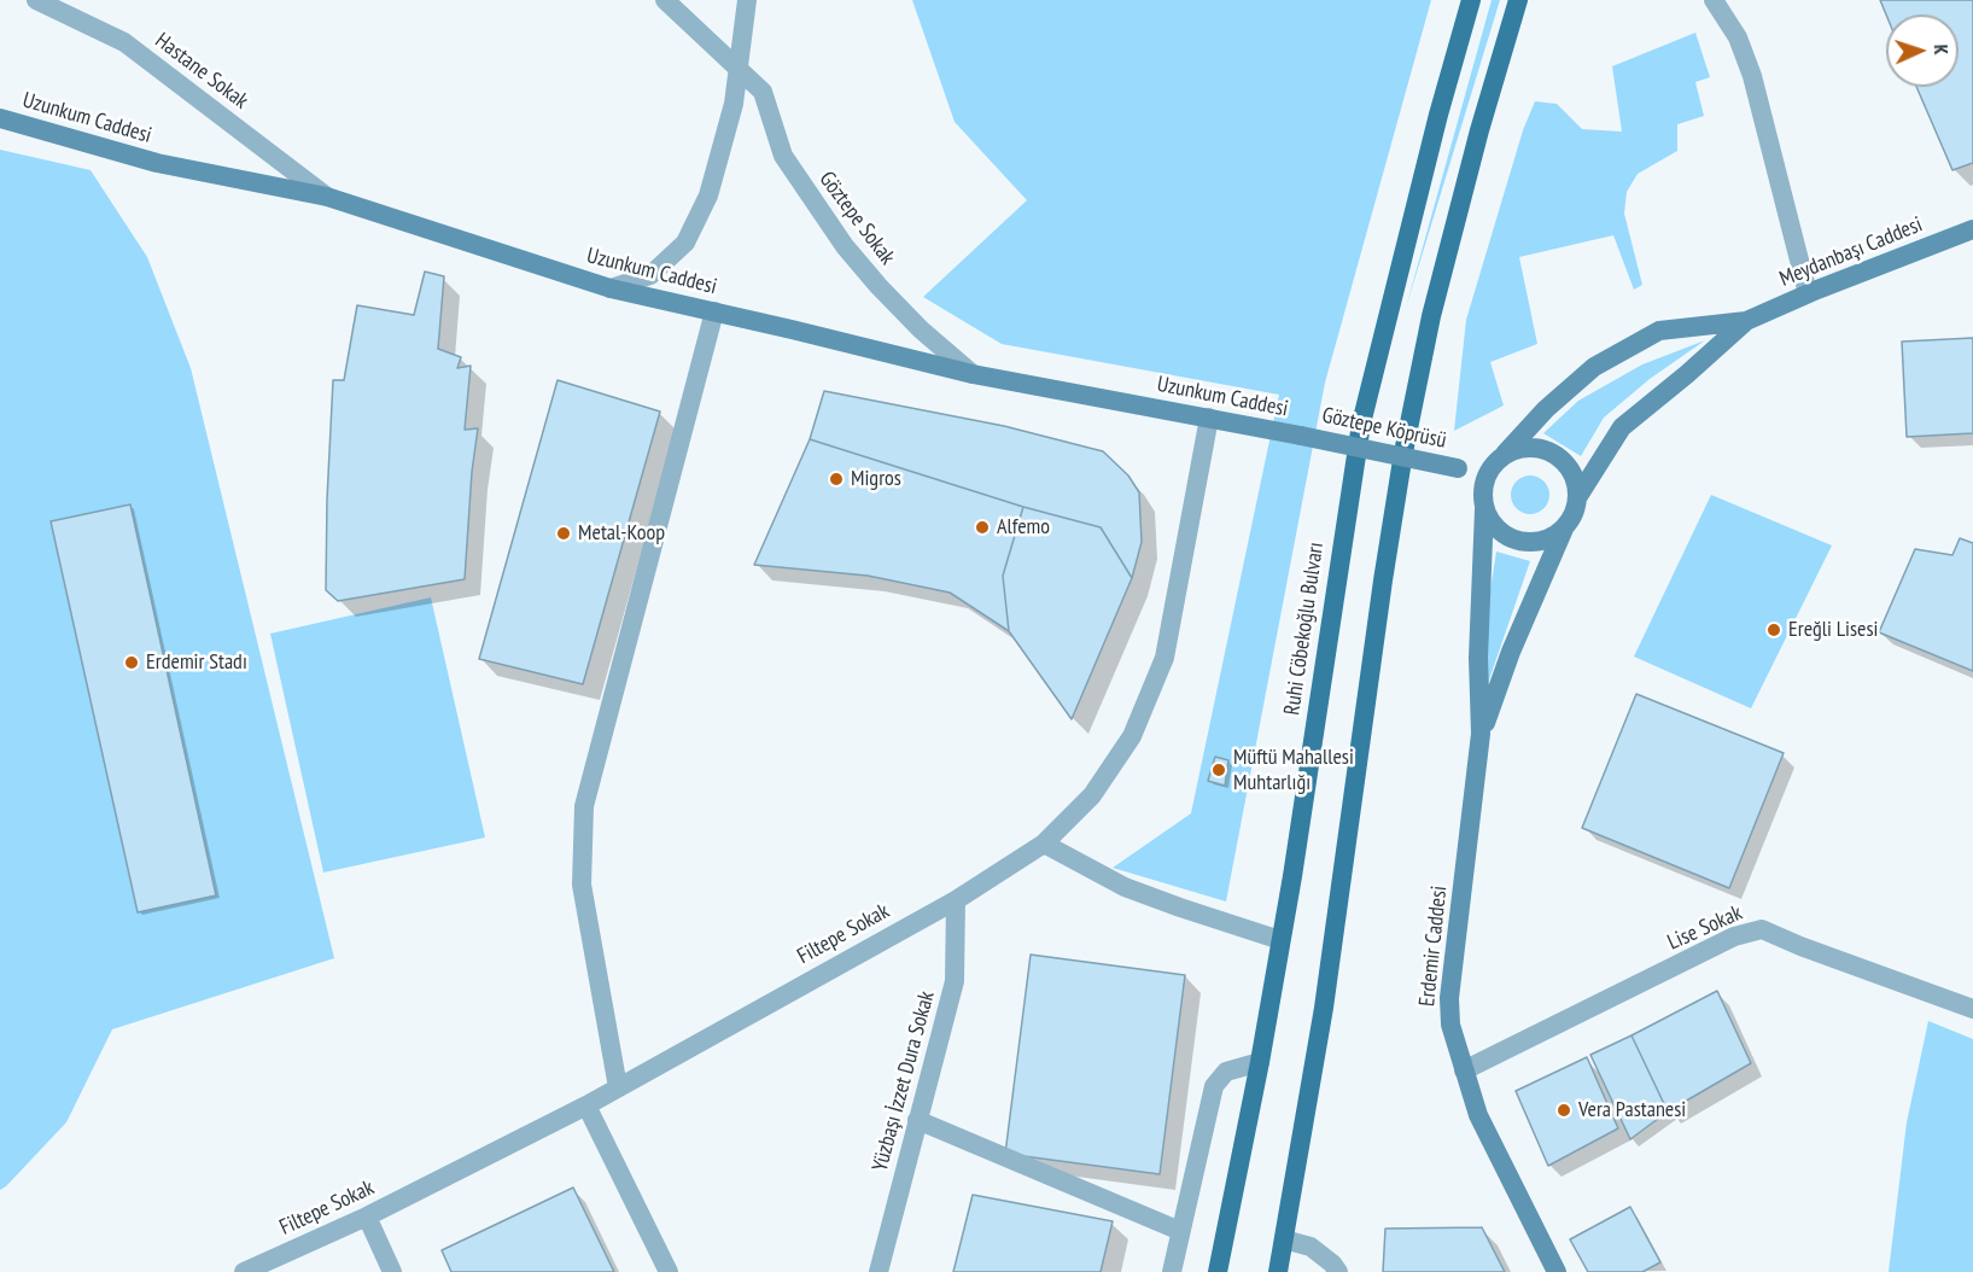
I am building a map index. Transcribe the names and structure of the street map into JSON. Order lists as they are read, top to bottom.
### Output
{
  "streets": {
    "main road": [
      "Uzunkum Caddesi",
      "Meydanbaşı Caddesi",
      "Göztepe Köprüsü",
      "Ruhi Cöbekoğlu Bulvarı",
      "Erdemir Caddesi"
    ],
    "street": [
      "Hastane Sokak",
      "Göztepe Sokak",
      "Lise Sokak",
      "Filtepe Sokak",
      "Yüzbaşı İzzet Dura Sokak"
    ]
  },
  "crossings": [
    ["Hastane Sokak", "Uzunkum Caddesi"],
    ["Uzunkum Caddesi", "Göztepe Sokak"],
    ["Uzunkum Caddesi", "Göztepe Köprüsü"],
    ["Uzunkum Caddesi", "Filtepe Sokak"],
    ["Meydanbaşı Caddesi", "Göztepe Köprüsü"],
    ["Meydanbaşı Caddesi", "Erdemir Caddesi"],
    ["Göztepe Köprüsü", "Erdemir Caddesi"],
    ["Lise Sokak", "Erdemir Caddesi"],
    ["Filtepe Sokak", "Yüzbaşı İzzet Dura Sokak"]
  ],
  "places": [
    "Migros",
    "Alfemo",
    "Metal-Koop",
    "Ereğli Lisesi",
    "Erdemir Stadı",
    "Müftü Mahallesi Muhtarlığı",
    "Vera Pastanesi"
  ],
  "north": "right"
}
